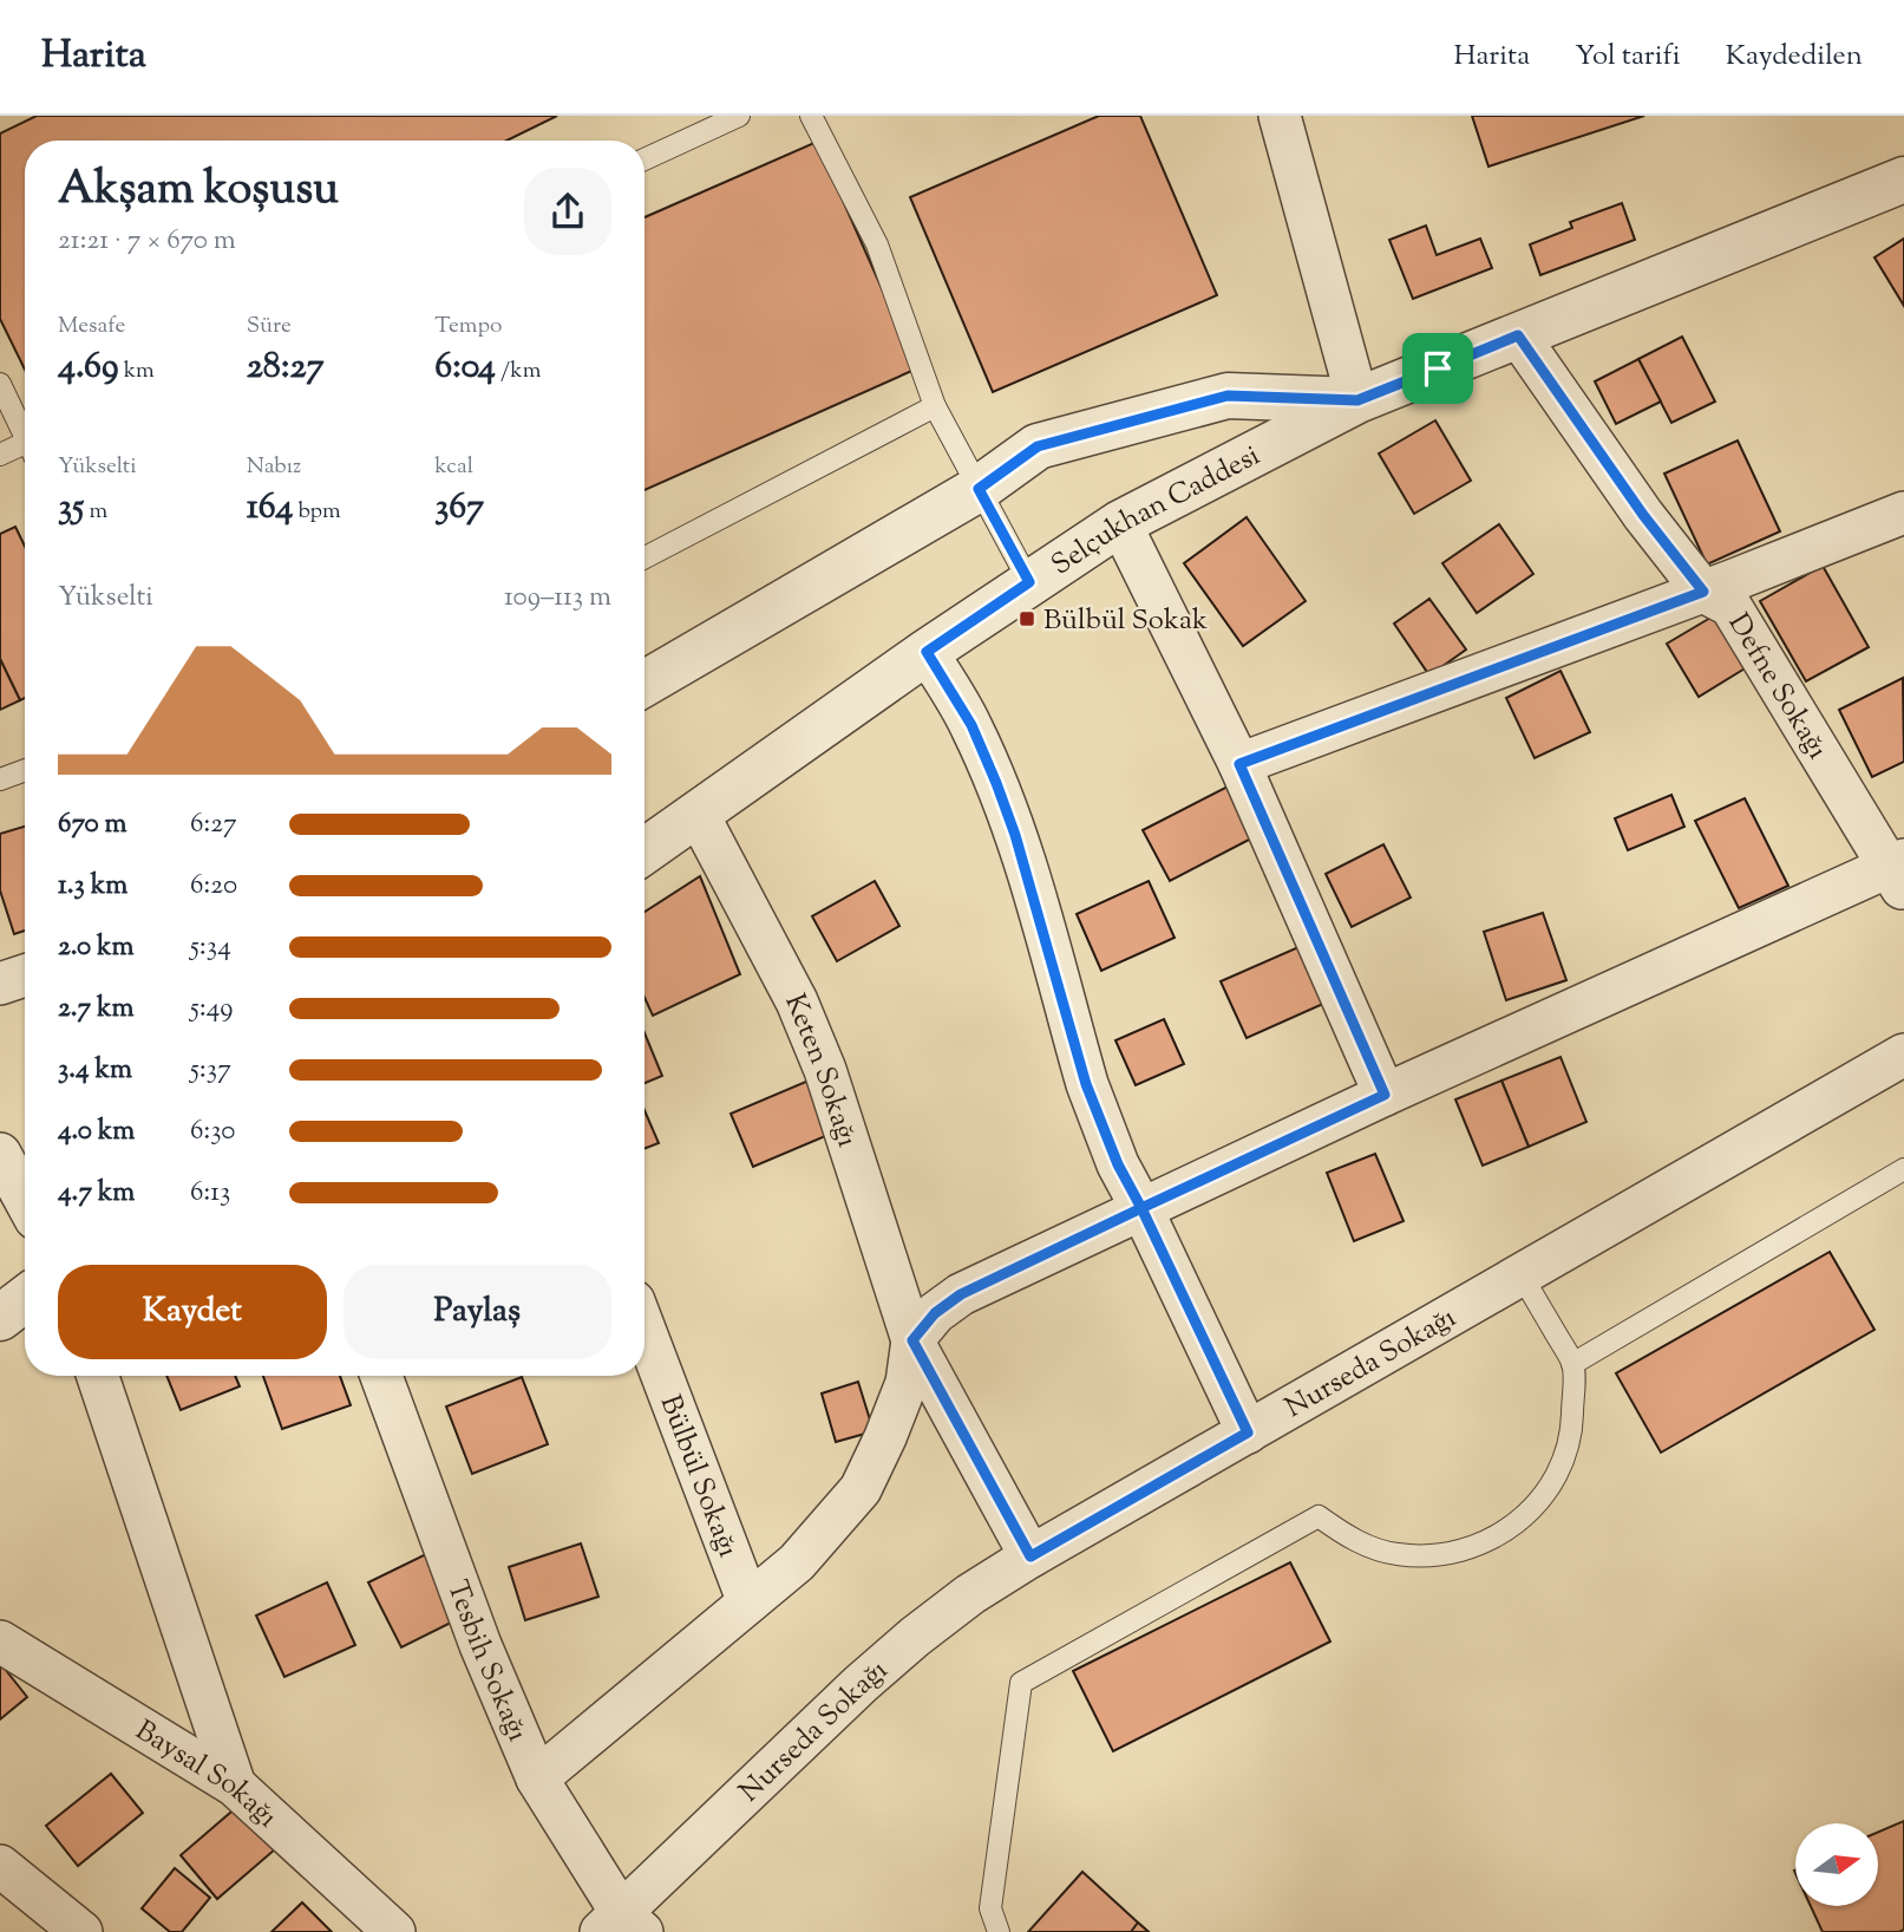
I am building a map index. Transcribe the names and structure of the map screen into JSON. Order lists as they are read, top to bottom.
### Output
{
  "streets": {
    "street": [
      "Selçukhan Caddesi",
      "Defne Sokağı",
      "Keten Sokağı",
      "Nurseda Sokağı",
      "Bülbül Sokağı",
      "Tesbih Sokağı",
      "Baysal Sokağı"
    ]
  },
  "crossings": [
    ["Selçukhan Caddesi", "Defne Sokağı"],
    ["Selçukhan Caddesi", "Keten Sokağı"],
    ["Keten Sokağı", "Nurseda Sokağı"],
    ["Nurseda Sokağı", "Tesbih Sokağı"]
  ],
  "places": {
    "transit": ["Bülbül Sokak"]
  },
  "north": "right",
  "page": {
    "header": "Harita",
    "nav": ["Harita", "Yol tarifi", "Kaydedilen"],
    "heading": ["Akşam koşusu", "21:21 · 7 × 670 m"],
    "stats": [
      ["Mesafe", "4.69 km"],
      ["Süre", "28:27"],
      ["Tempo", "6:04 /km"],
      ["Yükselti", "35 m"],
      ["Nabız", "164 bpm"],
      ["kcal", "367"]
    ],
    "chart": ["Yükselti", "109–113 m"],
    "list": [
      {
        "name": "670 m",
        "note": "6:27"
      },
      {
        "name": "1.3 km",
        "note": "6:20"
      },
      {
        "name": "2.0 km",
        "note": "5:34"
      },
      {
        "name": "2.7 km",
        "note": "5:49"
      },
      {
        "name": "3.4 km",
        "note": "5:37"
      },
      {
        "name": "4.0 km",
        "note": "6:30"
      },
      {
        "name": "4.7 km",
        "note": "6:13"
      }
    ],
    "buttons": ["Kaydet", "Paylaş"]
  }
}
